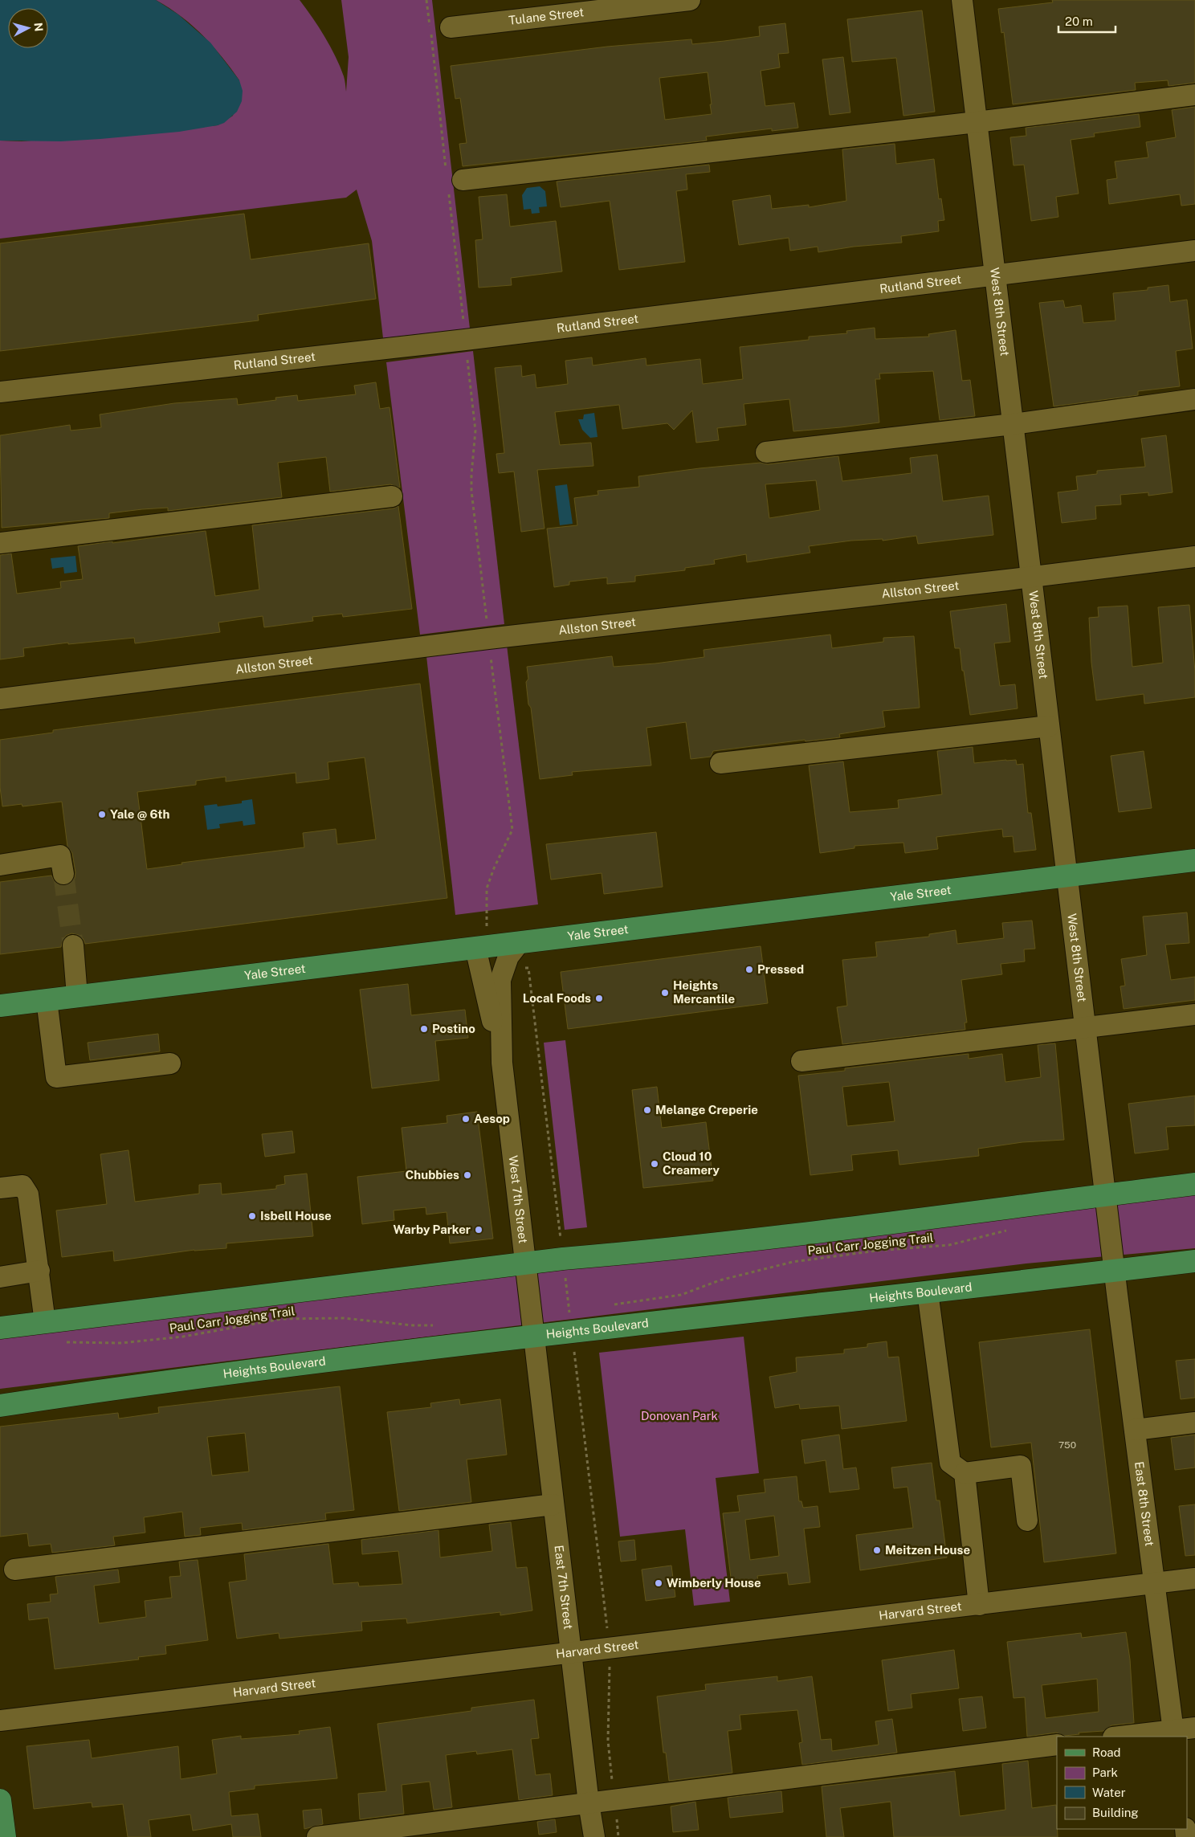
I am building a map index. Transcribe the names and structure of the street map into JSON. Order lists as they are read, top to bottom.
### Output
{
  "streets": {
    "main road": ["Yale Street", "Heights Boulevard"],
    "street": [
      "Tulane Street",
      "Rutland Street",
      "West 8th Street",
      "Allston Street",
      "West 7th Street",
      "East 8th Street",
      "East 7th Street",
      "Harvard Street"
    ],
    "path": ["Paul Carr Jogging Trail"]
  },
  "crossings": [
    ["Rutland Street", "West 8th Street"],
    ["West 8th Street", "Allston Street"],
    ["West 8th Street", "Yale Street"],
    ["West 8th Street", "Heights Boulevard"],
    ["West 8th Street", "East 8th Street"],
    ["Yale Street", "West 7th Street"],
    ["West 7th Street", "Heights Boulevard"],
    ["West 7th Street", "East 7th Street"],
    ["Heights Boulevard", "East 8th Street"],
    ["Heights Boulevard", "East 7th Street"],
    ["East 8th Street", "Harvard Street"],
    ["East 7th Street", "Harvard Street"]
  ],
  "parks": ["Donovan Park"],
  "places": [
    "Yale @ 6th",
    "Pressed",
    "Heights Mercantile",
    "Local Foods",
    "Postino",
    "Melange Creperie",
    "Aesop",
    "Cloud 10 Creamery",
    "Chubbies",
    "Isbell House",
    "Warby Parker",
    "Meitzen House",
    "Wimberly House"
  ],
  "house_numbers": ["750"],
  "legend": [
    "Road",
    "Park",
    "Water",
    "Building"
  ],
  "scale_bar": "20 m",
  "north": "right"
}
